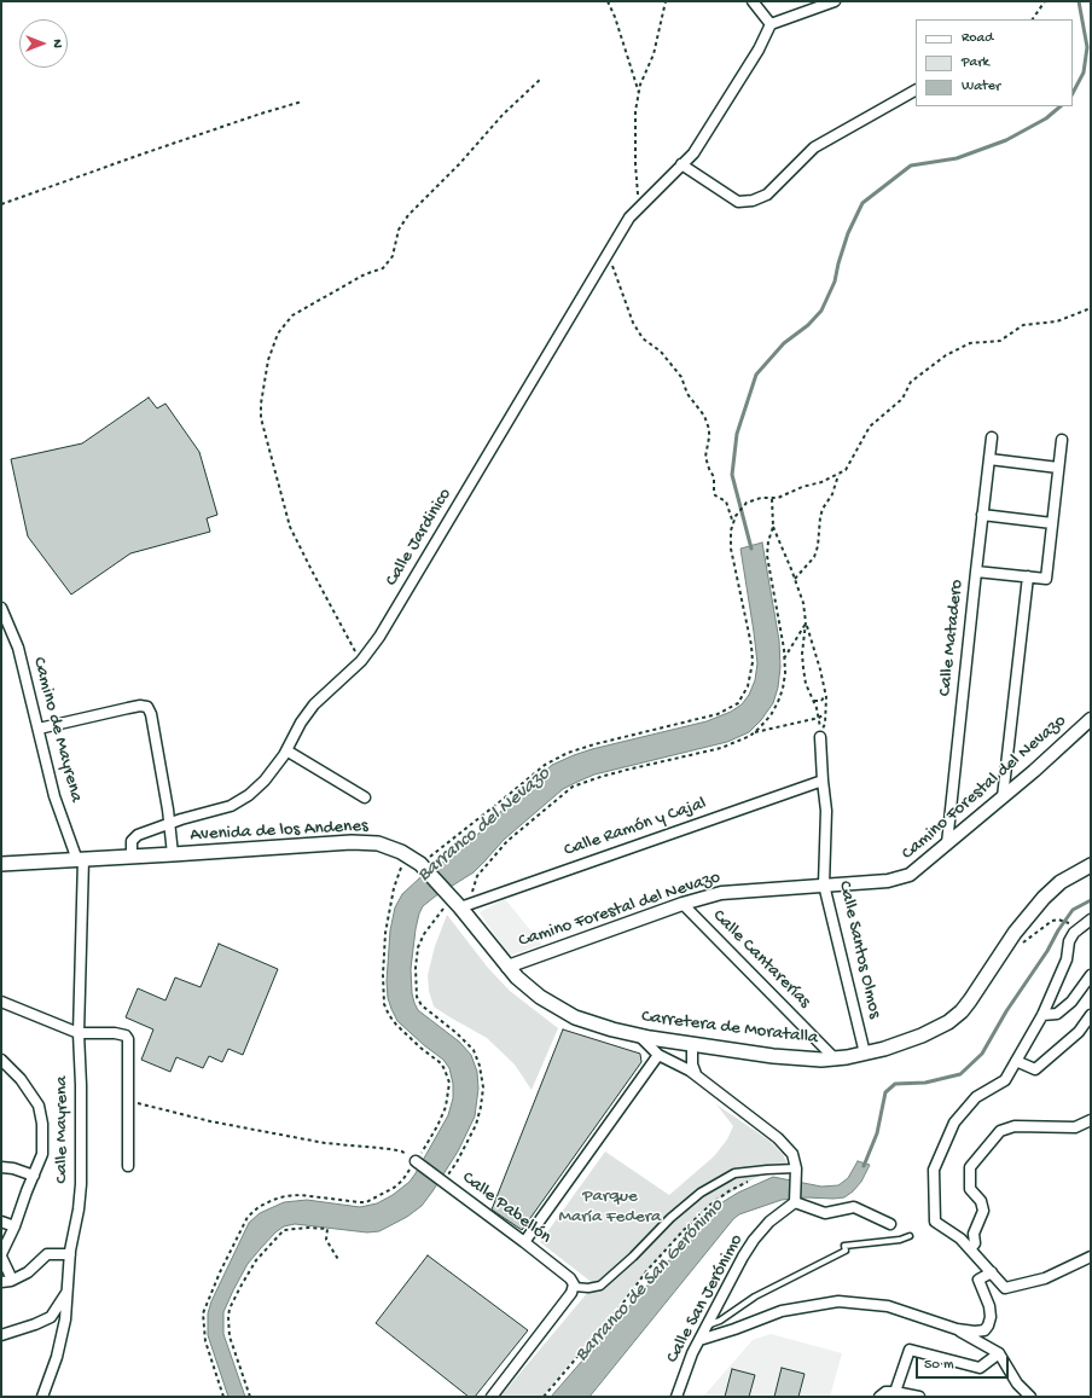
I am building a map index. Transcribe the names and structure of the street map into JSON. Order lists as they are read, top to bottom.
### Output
{
  "streets": {
    "main road": ["Avenida de los Andenes", "Carretera de Moratalla"],
    "street": [
      "Calle Jardinico",
      "Calle Matadero",
      "Camino de Mayrena",
      "Camino Forestal del Nevazo",
      "Calle Ramón y Cajal",
      "Calle Santos Olmos",
      "Calle Cantarerías",
      "Calle Mayrena",
      "Calle Pabellón",
      "Calle San Jerónimo"
    ]
  },
  "crossings": [
    ["Calle Jardinico", "Avenida de los Andenes"],
    ["Calle Matadero", "Camino Forestal del Nevazo"],
    ["Camino de Mayrena", "Avenida de los Andenes"],
    ["Camino de Mayrena", "Calle Mayrena"],
    ["Camino Forestal del Nevazo", "Avenida de los Andenes"],
    ["Camino Forestal del Nevazo", "Calle Santos Olmos"],
    ["Camino Forestal del Nevazo", "Calle Cantarerías"],
    ["Camino Forestal del Nevazo", "Carretera de Moratalla"],
    ["Calle Ramón y Cajal", "Avenida de los Andenes"],
    ["Calle Ramón y Cajal", "Calle Santos Olmos"],
    ["Avenida de los Andenes", "Carretera de Moratalla"],
    ["Avenida de los Andenes", "Calle Mayrena"],
    ["Calle Santos Olmos", "Carretera de Moratalla"],
    ["Calle Cantarerías", "Carretera de Moratalla"]
  ],
  "water": ["Barranco del Nevazo", "Barranco de San Gerónimo"],
  "parks": ["Parque María Federa"],
  "legend": ["Road", "Park", "Water"],
  "scale_bar": "50 m",
  "north": "right"
}
